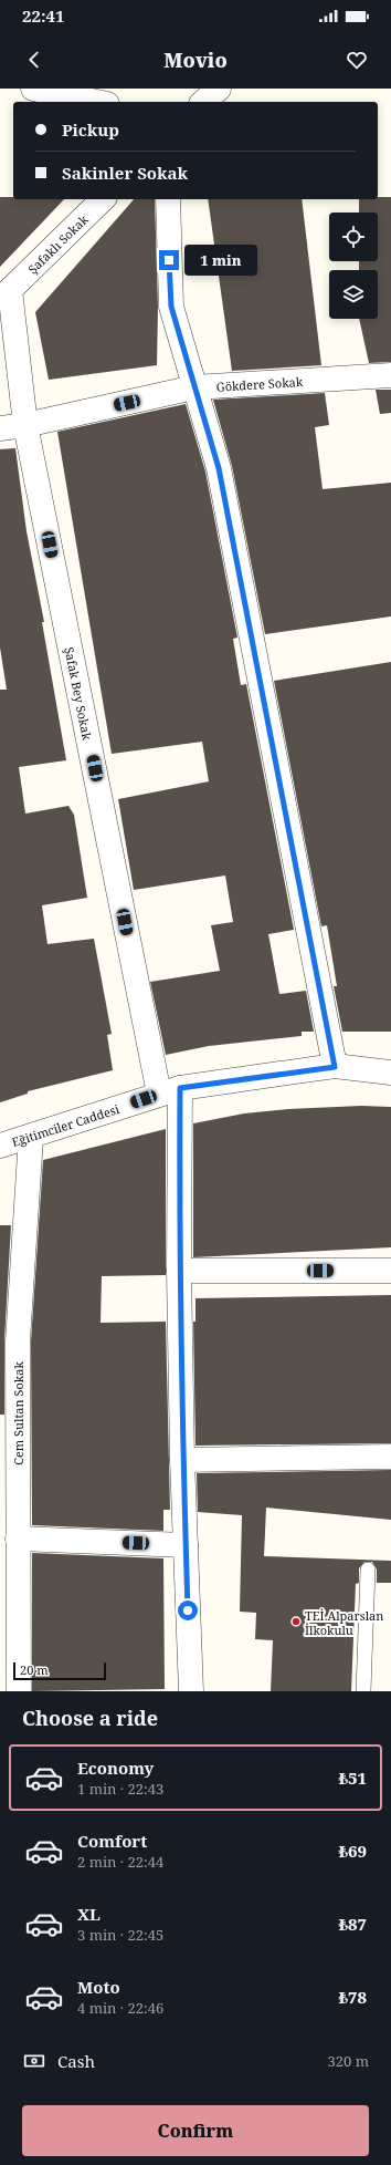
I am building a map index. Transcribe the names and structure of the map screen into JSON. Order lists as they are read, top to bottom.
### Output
{
  "streets": {
    "street": [
      "Şafaklı Sokak",
      "Gökdere Sokak",
      "Şafak Bey Sokak",
      "Eğitimciler Caddesi",
      "Cem Sultan Sokak"
    ]
  },
  "crossings": [
    ["Şafaklı Sokak", "Şafak Bey Sokak"],
    ["Gökdere Sokak", "Şafak Bey Sokak"],
    ["Şafak Bey Sokak", "Eğitimciler Caddesi"],
    ["Eğitimciler Caddesi", "Cem Sultan Sokak"]
  ],
  "places": ["TEİ.Alparslan İlkokulu"],
  "scale_bar": "20 m",
  "page": {
    "status": "22:41",
    "header": "Movio",
    "banner": ["Pickup", "Sakinler Sokak"],
    "bubble": "1 min",
    "scale": "20 m",
    "heading": "Choose a ride",
    "list": [
      {
        "name": "Economy",
        "note": "1 min · 22:43",
        "value": "₺51"
      },
      {
        "name": "Comfort",
        "note": "2 min · 22:44",
        "value": "₺69"
      },
      {
        "name": "XL",
        "note": "3 min · 22:45",
        "value": "₺87"
      },
      {
        "name": "Moto",
        "note": "4 min · 22:46",
        "value": "₺78"
      }
    ],
    "pay": ["Cash", "320 m"],
    "buttons": "Confirm"
  }
}
